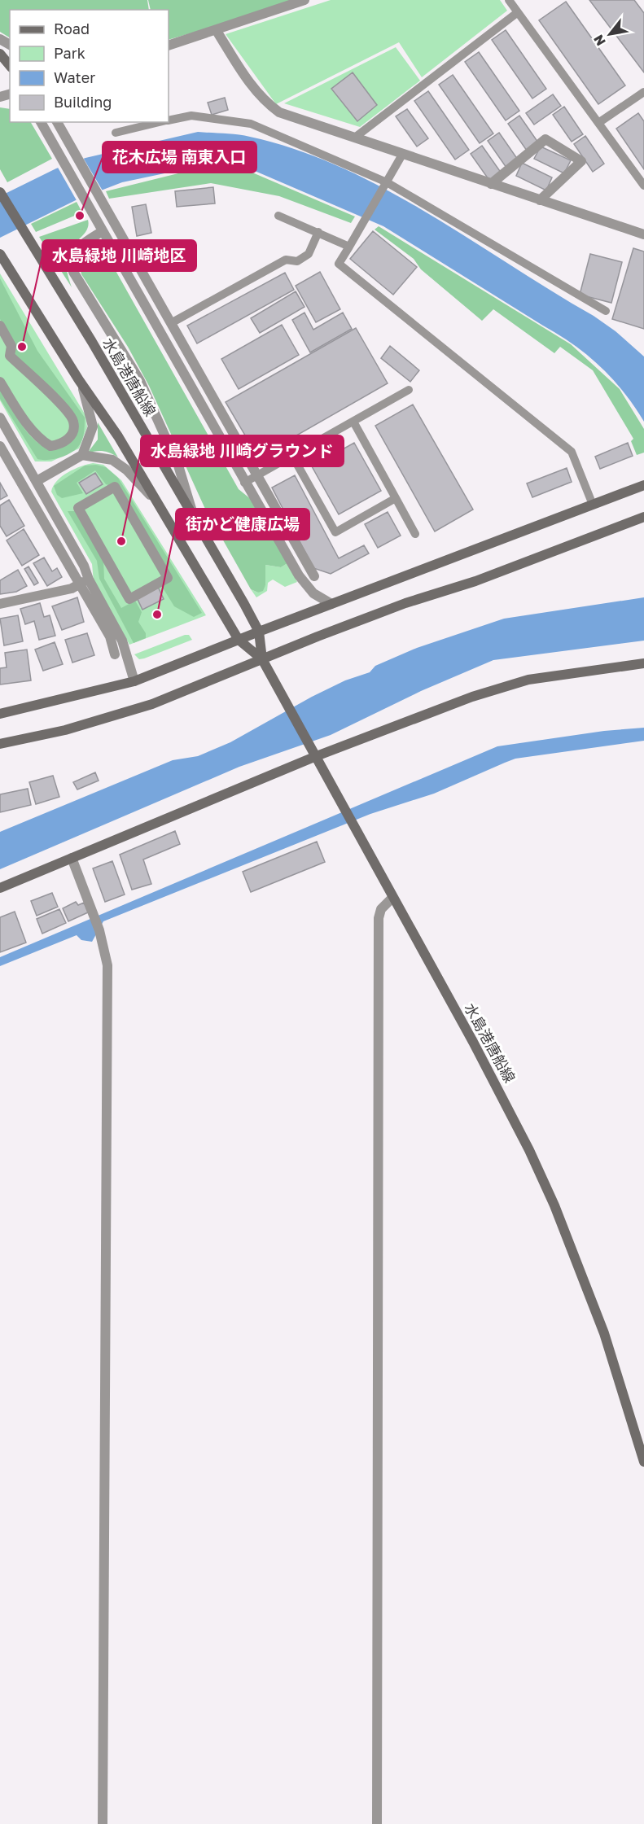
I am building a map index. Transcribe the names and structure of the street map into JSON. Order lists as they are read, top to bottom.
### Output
{
  "streets": {
    "street": ["水島港唐船線"]
  },
  "places": [
    "花木広場 南東入口",
    "水島緑地 川崎地区",
    "水島緑地 川崎グラウンド",
    "街かど健康広場"
  ],
  "legend": [
    "Road",
    "Park",
    "Water",
    "Building"
  ],
  "north": "bottom left"
}
